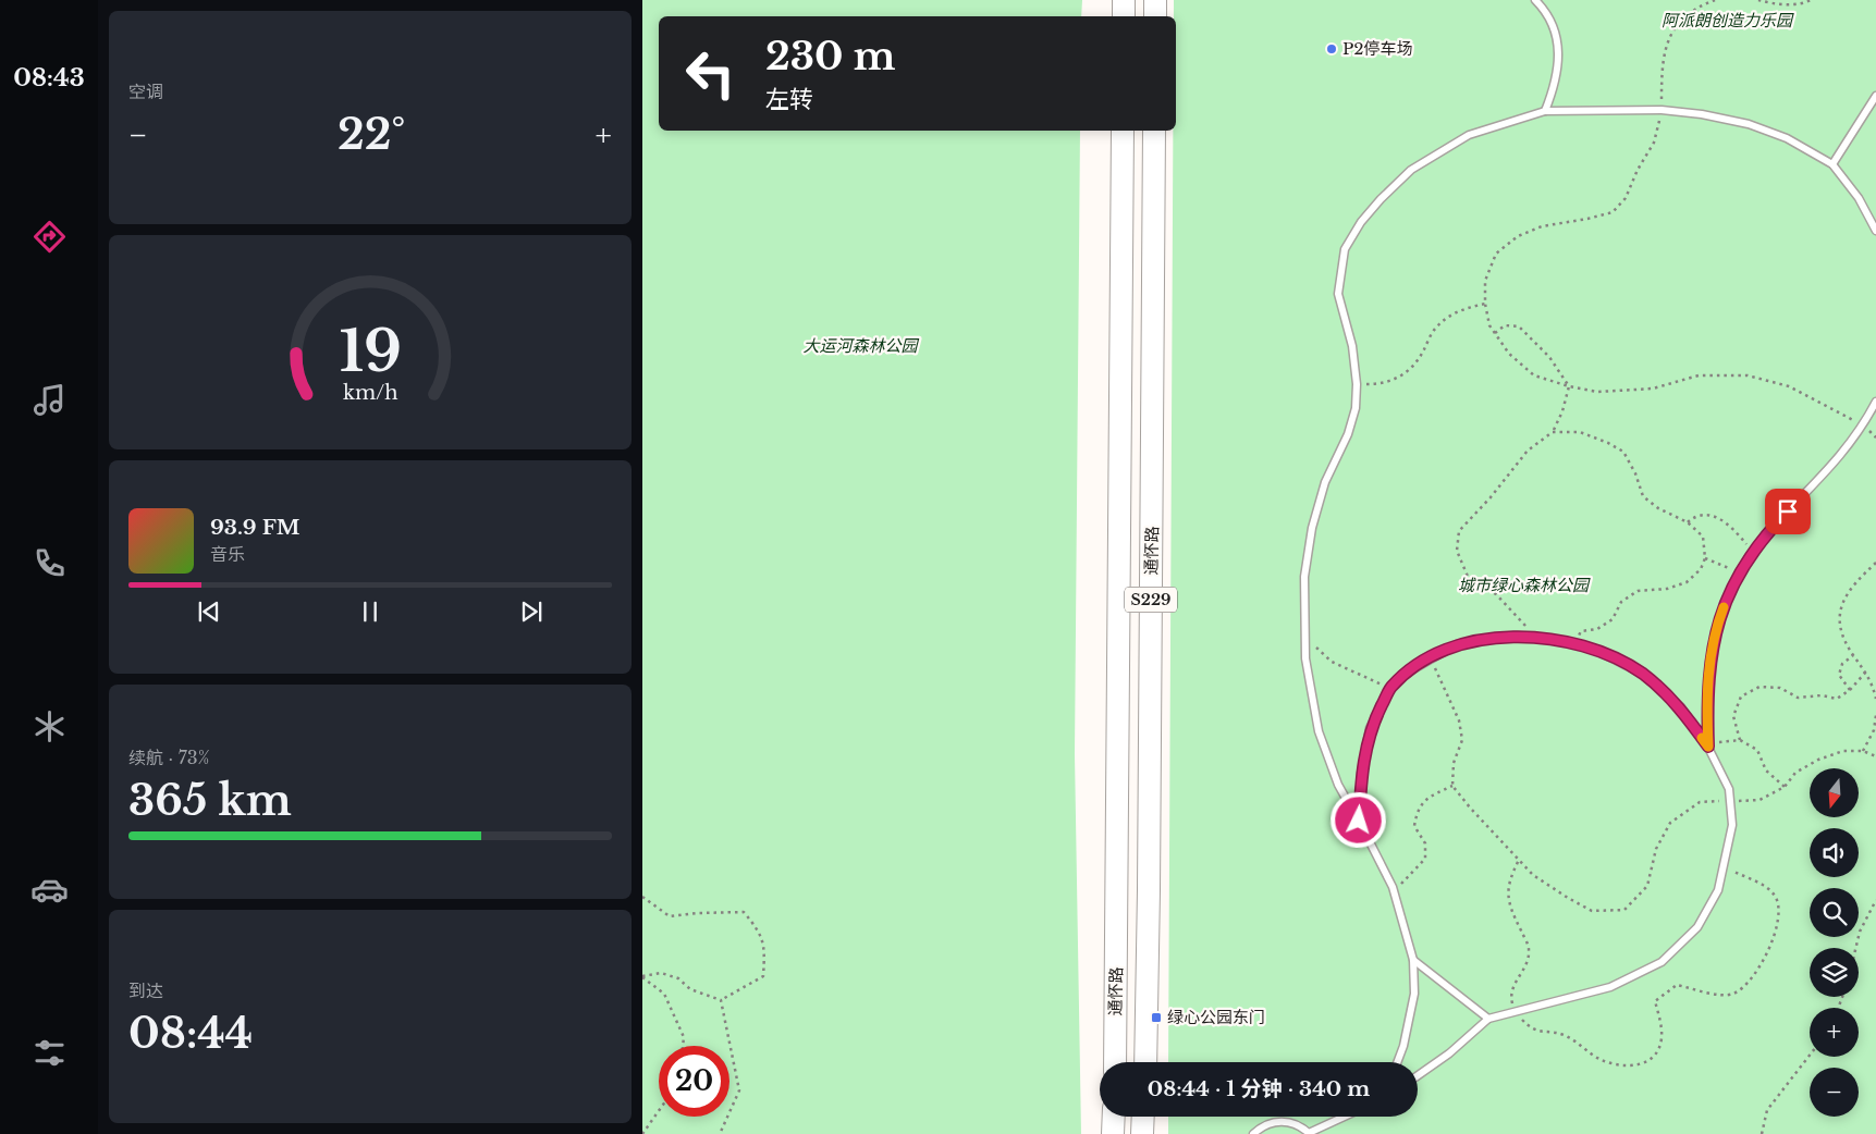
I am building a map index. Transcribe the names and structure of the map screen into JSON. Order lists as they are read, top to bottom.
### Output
{
  "streets": {
    "main road": ["通怀路", "S229"]
  },
  "parks": ["阿派朗创造力乐园", "大运河森林公园", "城市绿心森林公园"],
  "places": {
    "other": ["P2停车场"],
    "transit": ["绿心公园东门"]
  },
  "north": "bottom",
  "page": {
    "tabs": "08:43",
    "tile": [
      "空调",
      ["续航 · 73%", "365 km"],
      ["到达", "08:44"]
    ],
    "turn": ["230 m", "左转"],
    "heat": ["−", "22°", "+"],
    "song": ["93.9 FM", "音乐"],
    "map_buttons": ["+", "−"],
    "limit": "20",
    "trip": "08:44 · 1 分钟 · 340 m",
    "gauge": ["19", "km/h"]
  }
}
